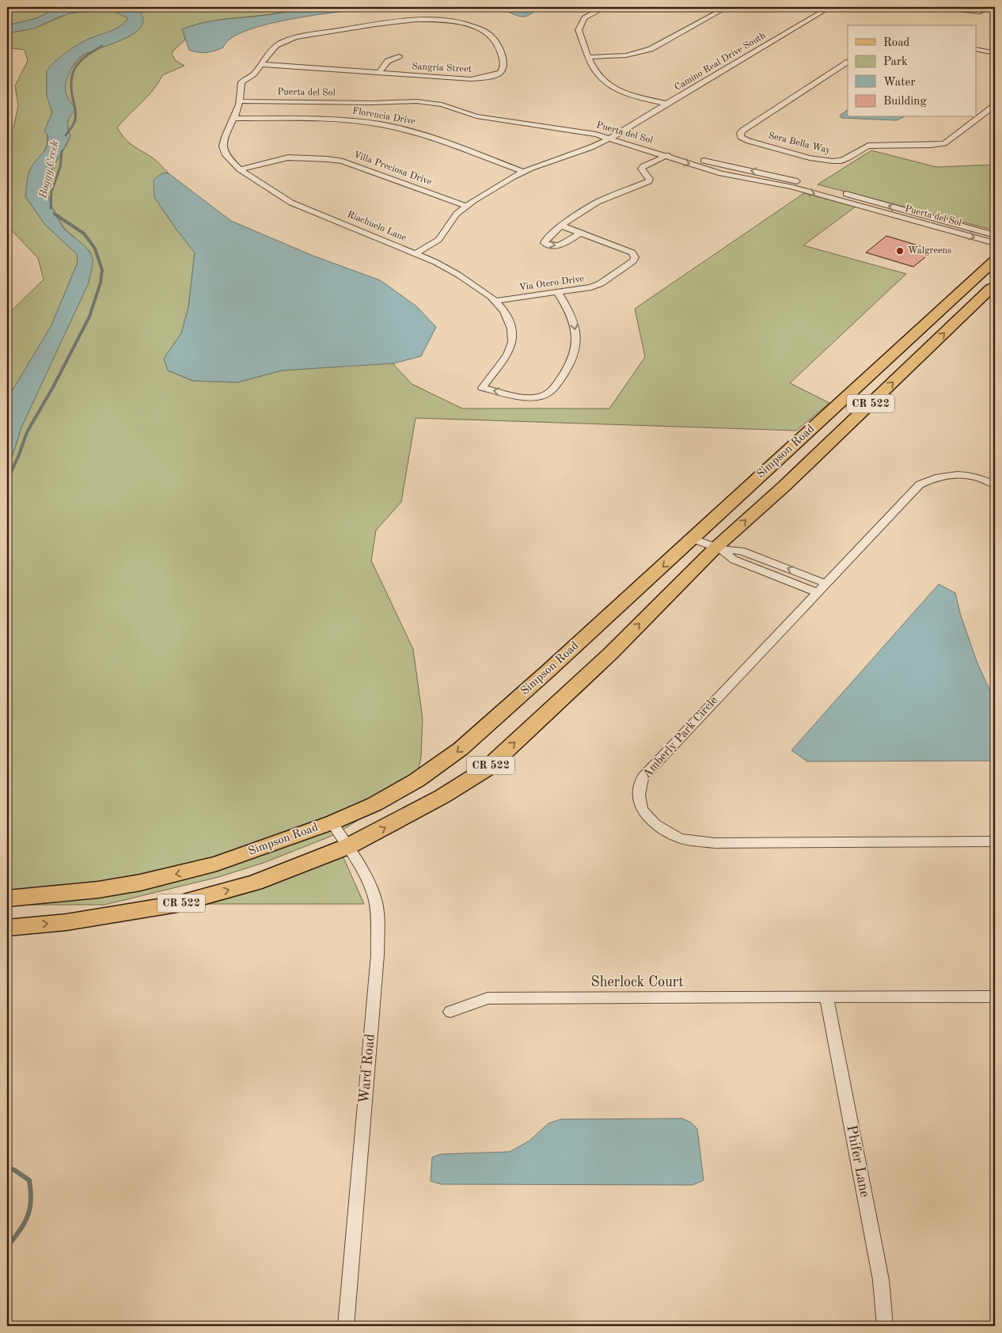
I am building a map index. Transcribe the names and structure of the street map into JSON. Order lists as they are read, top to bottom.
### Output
{
  "streets": {
    "main road": ["CR 522", "Simpson Road"],
    "street": [
      "Camino Real Drive South",
      "Sangria Street",
      "Puerta del Sol",
      "Florencia Drive",
      "Sera Bella Way",
      "Villa Preciosa Drive",
      "Riachuelo Lane",
      "Via Otero Drive",
      "Amberly Park Circle",
      "Sherlock Court",
      "Ward Road",
      "Phifer Lane"
    ]
  },
  "crossings": [
    ["Camino Real Drive South", "Puerta del Sol"],
    ["Camino Real Drive South", "Florencia Drive"],
    ["Camino Real Drive South", "Villa Preciosa Drive"],
    ["Camino Real Drive South", "Riachuelo Lane"],
    ["Sangria Street", "Puerta del Sol"],
    ["Sangria Street", "Riachuelo Lane"],
    ["Puerta del Sol", "Riachuelo Lane"],
    ["Florencia Drive", "Riachuelo Lane"],
    ["Villa Preciosa Drive", "Riachuelo Lane"],
    ["Riachuelo Lane", "Via Otero Drive"],
    ["Simpson Road", "Ward Road"],
    ["Sherlock Court", "Phifer Lane"]
  ],
  "water": ["Boggy Creek"],
  "places": ["Walgreens"],
  "legend": [
    "Road",
    "Park",
    "Water",
    "Building"
  ]
}
